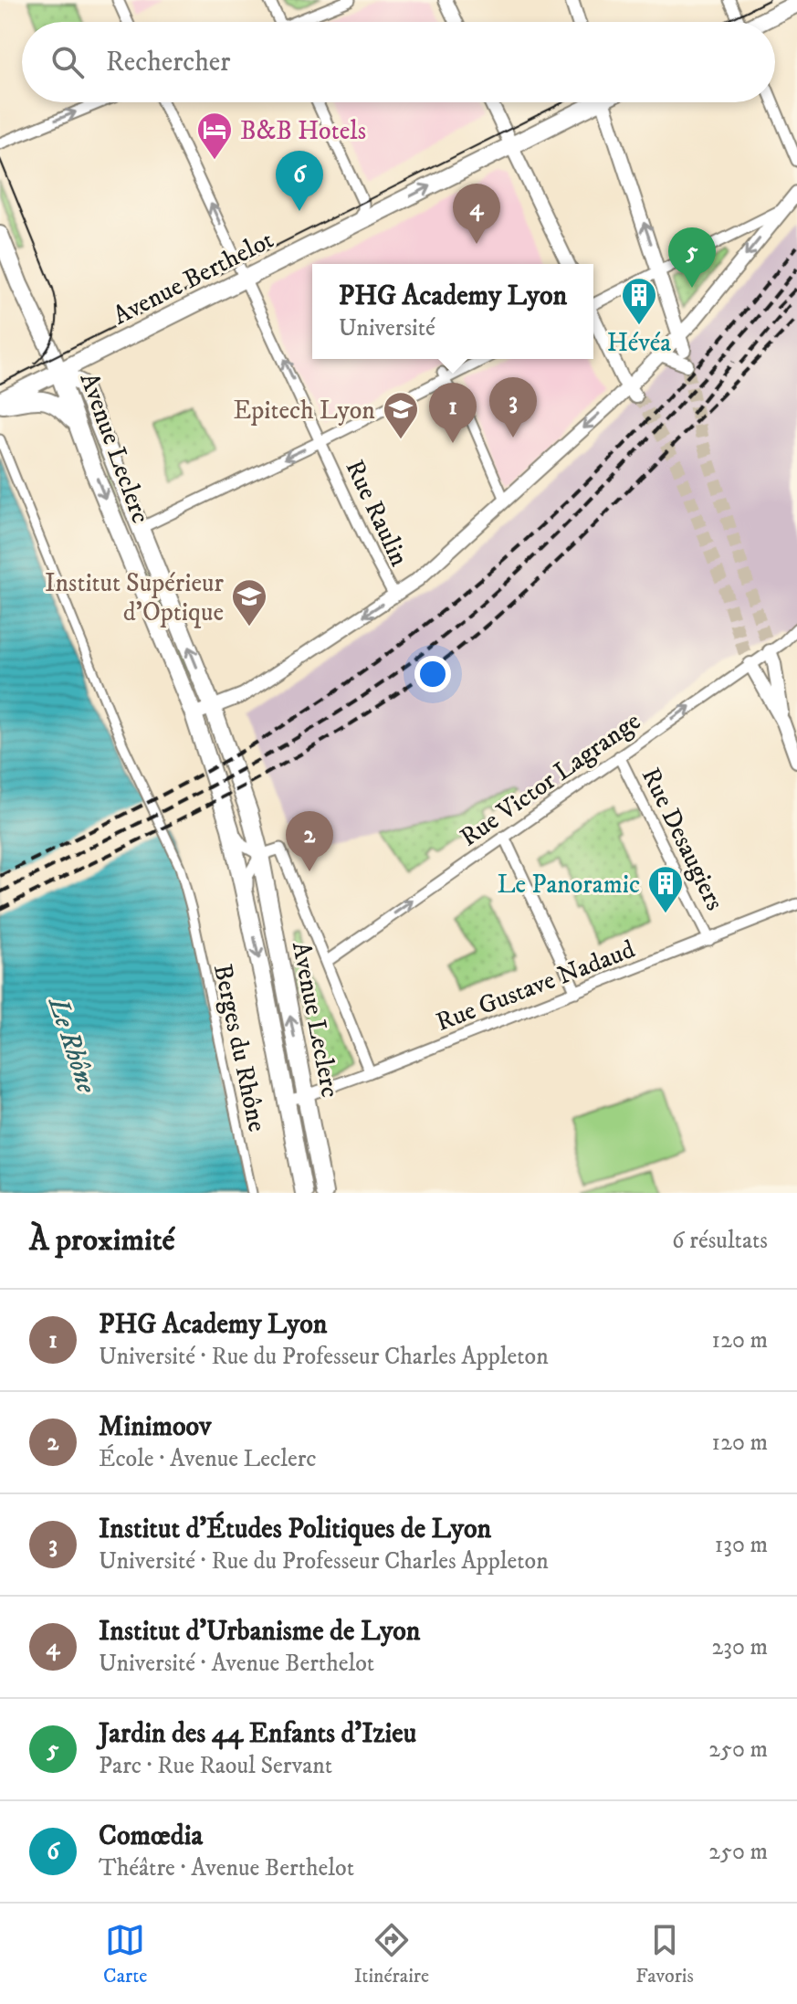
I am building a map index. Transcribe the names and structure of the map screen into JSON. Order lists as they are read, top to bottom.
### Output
{
  "streets": {
    "main road": ["Avenue Berthelot", "Avenue Leclerc"],
    "street": [
      "Rue Raulin",
      "Rue Victor Lagrange",
      "Rue Desaugiers",
      "Rue Gustave Nadaud",
      "Berges du Rhône"
    ]
  },
  "crossings": [
    ["Avenue Berthelot", "Avenue Leclerc"],
    ["Avenue Berthelot", "Rue Raulin"],
    ["Avenue Leclerc", "Rue Victor Lagrange"],
    ["Avenue Leclerc", "Rue Gustave Nadaud"],
    ["Rue Victor Lagrange", "Rue Desaugiers"],
    ["Rue Desaugiers", "Rue Gustave Nadaud"]
  ],
  "one_way": ["Rue Raulin", "Rue Victor Lagrange"],
  "water": ["Le Rhône"],
  "places": {
    "hotel": ["B&B Hotels"],
    "building": ["Hévéa", "Le Panoramic"],
    "school or university": ["Epitech Lyon", "Institut Supérieur d'Optique"]
  },
  "page": {
    "search": "Rechercher",
    "pins": [
      "6",
      "4",
      "5",
      "3",
      "1",
      "2"
    ],
    "popup": ["PHG Academy Lyon", "Université"],
    "heading": ["À proximité", "6 résultats"],
    "list": [
      {
        "mark": "1",
        "name": "PHG Academy Lyon",
        "note": "Université · Rue du Professeur Charles Appleton",
        "value": "120 m"
      },
      {
        "mark": "2",
        "name": "Minimoov",
        "note": "École · Avenue Leclerc",
        "value": "120 m"
      },
      {
        "mark": "3",
        "name": "Institut d'Études Politiques de Lyon",
        "note": "Université · Rue du Professeur Charles Appleton",
        "value": "130 m"
      },
      {
        "mark": "4",
        "name": "Institut d'Urbanisme de Lyon",
        "note": "Université · Avenue Berthelot",
        "value": "230 m"
      },
      {
        "mark": "5",
        "name": "Jardin des 44 Enfants d'Izieu",
        "note": "Parc · Rue Raoul Servant",
        "value": "250 m"
      },
      {
        "mark": "6",
        "name": "Comœdia",
        "note": "Théâtre · Avenue Berthelot",
        "value": "250 m"
      }
    ],
    "nav": ["Carte", "Itinéraire", "Favoris"]
  }
}
